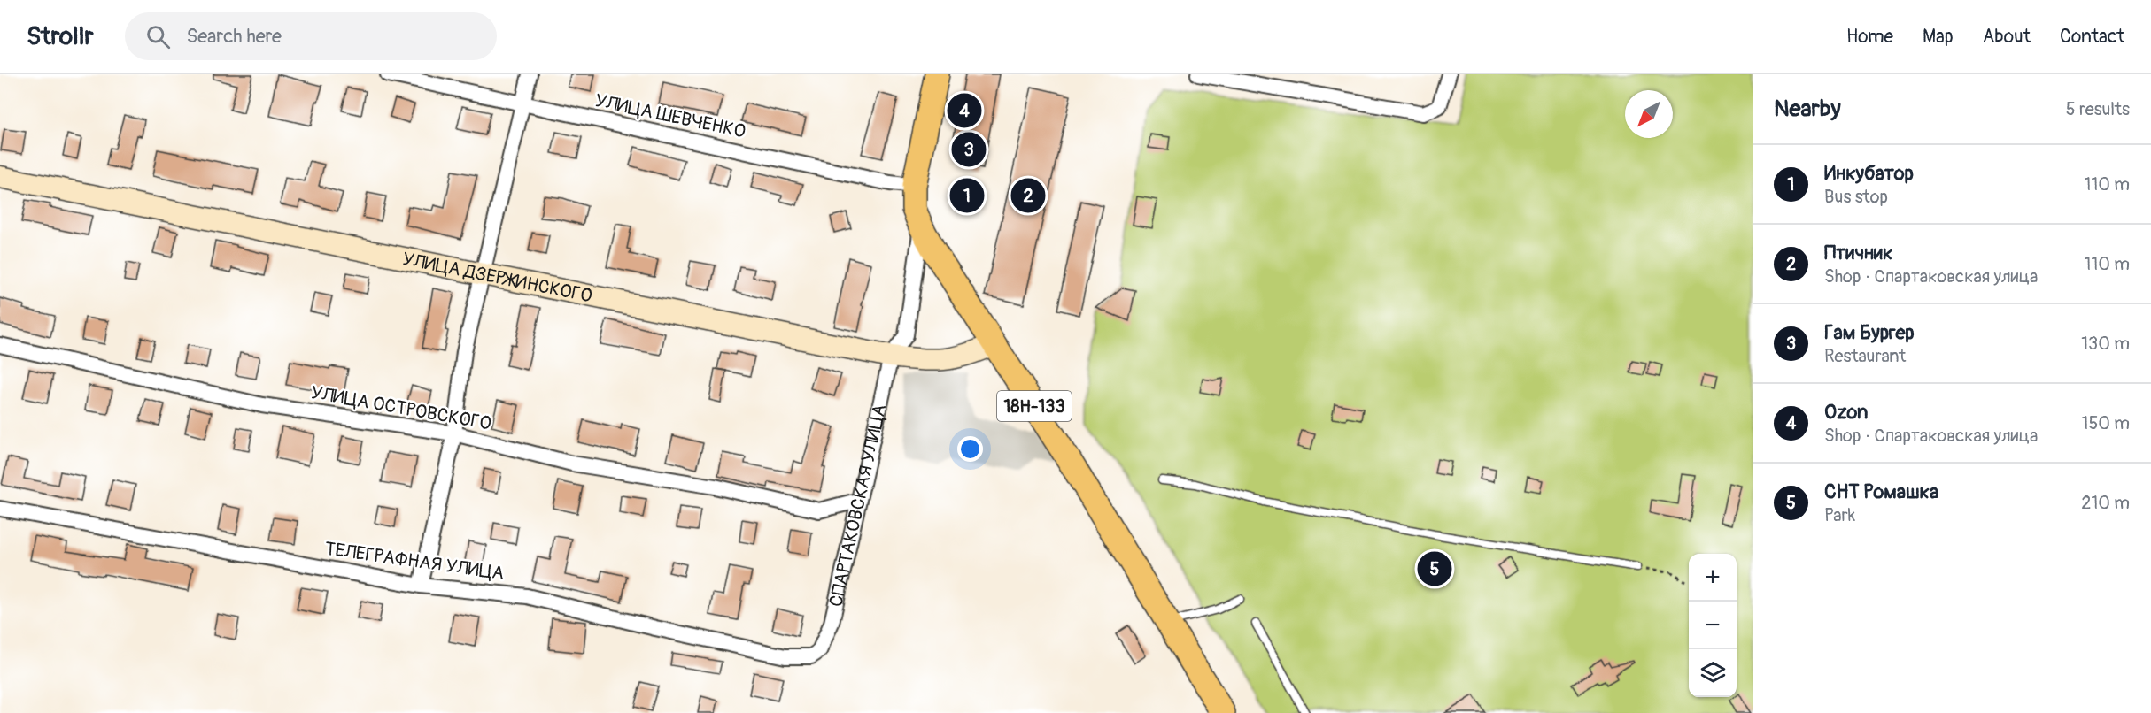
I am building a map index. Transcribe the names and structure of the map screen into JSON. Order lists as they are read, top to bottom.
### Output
{
  "streets": {
    "main road": ["18Н-133"],
    "street": [
      "УЛИЦА ШЕВЧЕНКО",
      "УЛИЦА ДЗЕРЖИНСКОГО",
      "УЛИЦА ОСТРОВСКОГО",
      "СПАРТАКОВСКАЯ УЛИЦА",
      "ТЕЛЕГРАФНАЯ УЛИЦА"
    ]
  },
  "crossings": [
    ["УЛИЦА ШЕВЧЕНКО", "18Н-133"],
    ["УЛИЦА ДЗЕРЖИНСКОГО", "18Н-133"],
    ["УЛИЦА ДЗЕРЖИНСКОГО", "СПАРТАКОВСКАЯ УЛИЦА"],
    ["УЛИЦА ОСТРОВСКОГО", "СПАРТАКОВСКАЯ УЛИЦА"],
    ["СПАРТАКОВСКАЯ УЛИЦА", "ТЕЛЕГРАФНАЯ УЛИЦА"]
  ],
  "north": "bottom left",
  "page": {
    "header": "Strollr",
    "search": "Search here",
    "nav": [
      "Home",
      "Map",
      "About",
      "Contact"
    ],
    "heading": ["Nearby", "5 results"],
    "pins": [
      "4",
      "3",
      "1",
      "2",
      "5"
    ],
    "list": [
      {
        "mark": "1",
        "name": "Инкубатор",
        "note": "Bus stop",
        "value": "110 m"
      },
      {
        "mark": "2",
        "name": "Птичник",
        "note": "Shop · Спартаковская улица",
        "value": "110 m"
      },
      {
        "mark": "3",
        "name": "Гам Бургер",
        "note": "Restaurant",
        "value": "130 m"
      },
      {
        "mark": "4",
        "name": "Ozon",
        "note": "Shop · Спартаковская улица",
        "value": "150 m"
      },
      {
        "mark": "5",
        "name": "СНТ Ромашка",
        "note": "Park",
        "value": "210 m"
      }
    ],
    "map_buttons": ["+", "−"]
  }
}
